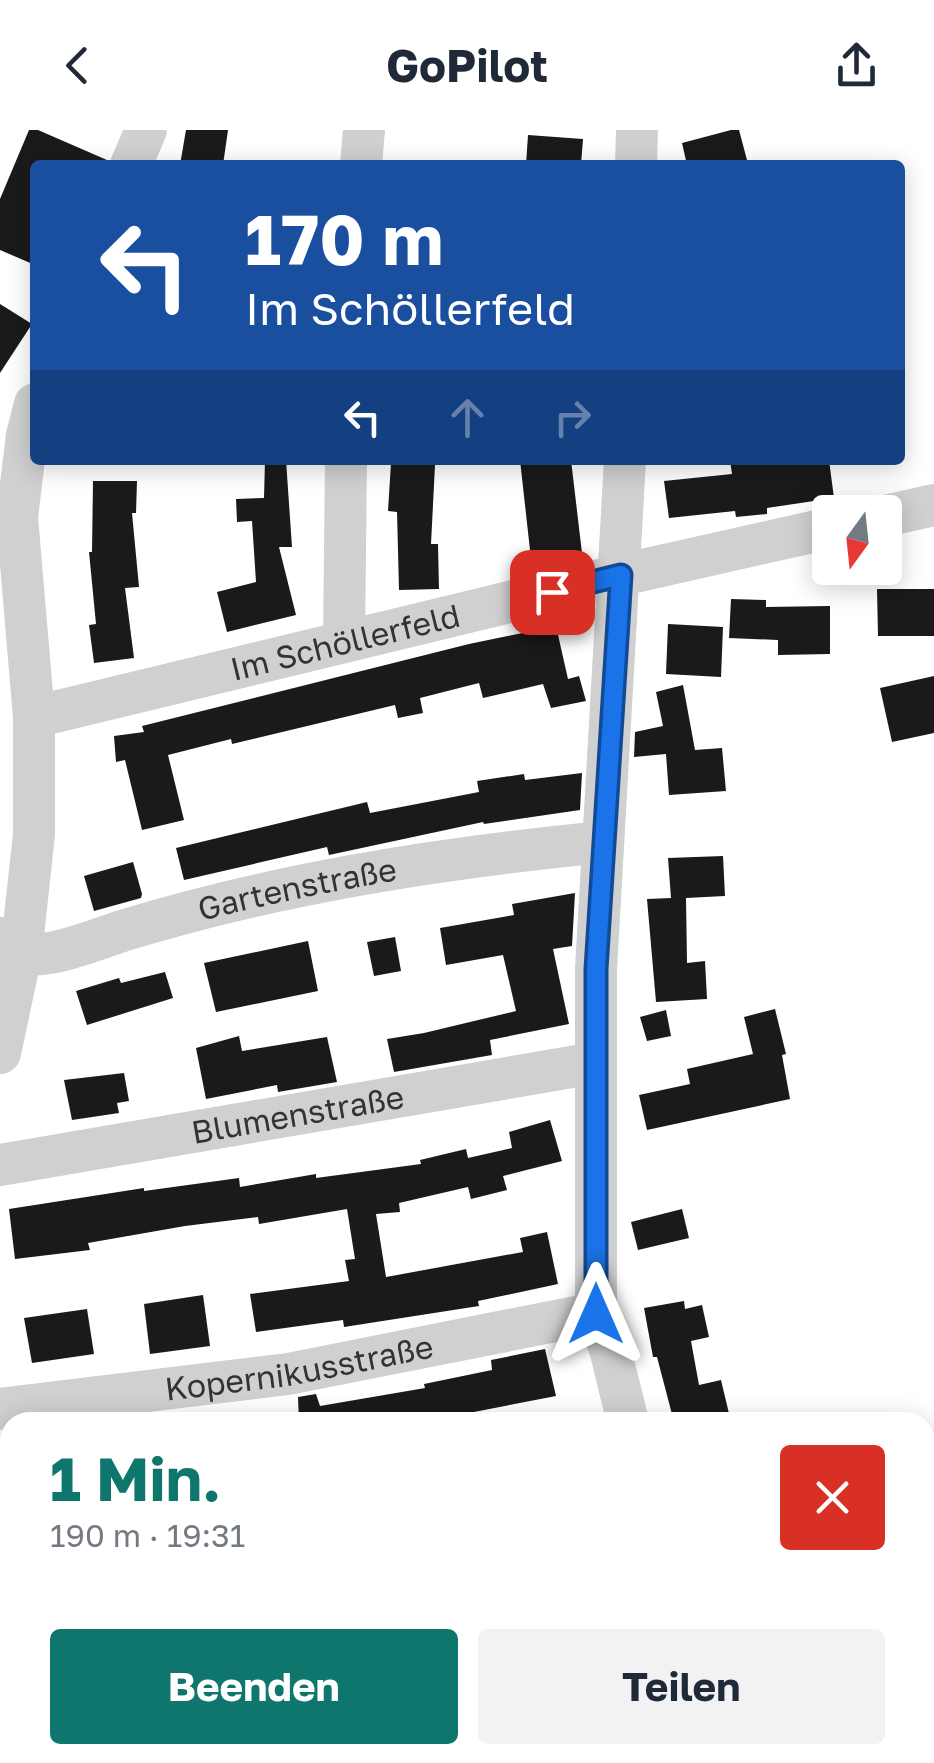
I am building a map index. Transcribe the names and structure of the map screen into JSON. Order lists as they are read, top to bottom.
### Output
{
  "streets": {
    "street": [
      "Im Schöllerfeld",
      "Gartenstraße",
      "Blumenstraße",
      "Kopernikusstraße"
    ]
  },
  "north": "bottom",
  "page": {
    "header": "GoPilot",
    "turn": ["170 m", "Im Schöllerfeld"],
    "heading": ["1 Min.", "190 m · 19:31"],
    "buttons": ["Beenden", "Teilen"]
  }
}
